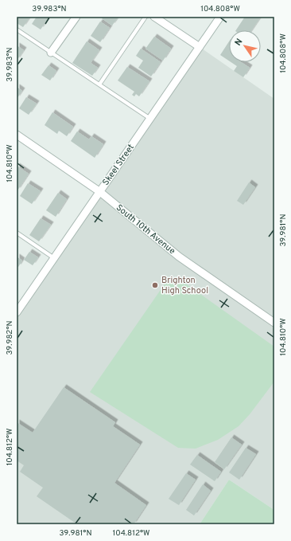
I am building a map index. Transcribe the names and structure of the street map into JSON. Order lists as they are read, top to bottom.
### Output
{
  "streets": {
    "street": ["Skeel Street", "South 10th Avenue"]
  },
  "crossings": [
    ["Skeel Street", "South 10th Avenue"]
  ],
  "places": ["Brighton High School"],
  "north": "top left",
  "coordinates": [
    "39.983°N",
    "104.808°W",
    "104.810°W",
    "39.981°N",
    "39.982°N",
    "104.812°W"
  ]
}
